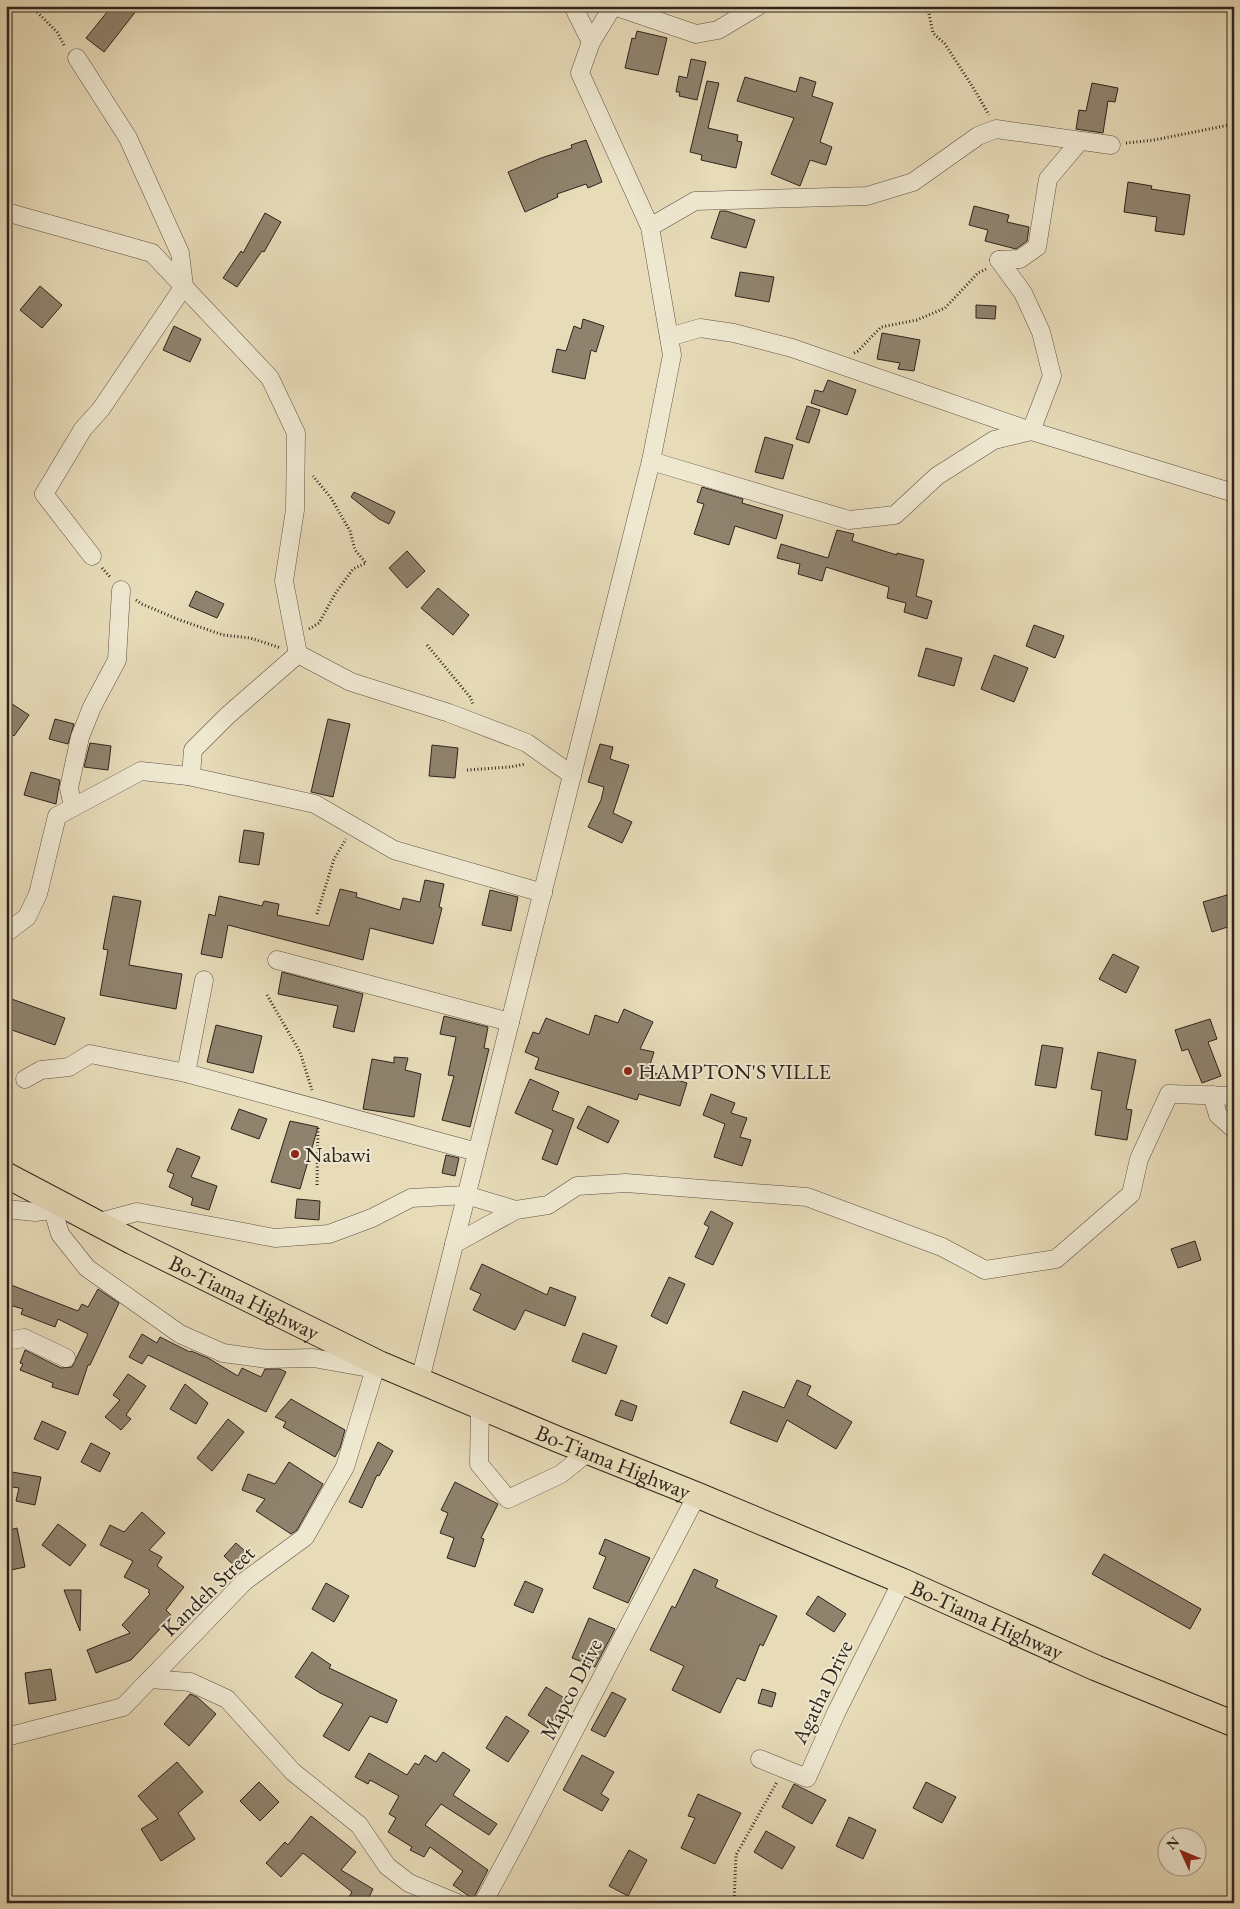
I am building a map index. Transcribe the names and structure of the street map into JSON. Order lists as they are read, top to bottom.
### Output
{
  "streets": {
    "highway": ["Bo-Tiama Highway"],
    "street": ["Kandeh Street", "Mapco Drive", "Agatha Drive"]
  },
  "crossings": [
    ["Bo-Tiama Highway", "Kandeh Street"],
    ["Bo-Tiama Highway", "Mapco Drive"],
    ["Bo-Tiama Highway", "Agatha Drive"]
  ],
  "places": ["HAMPTON'S VILLE", "Nabawi"],
  "north": "top left"
}
